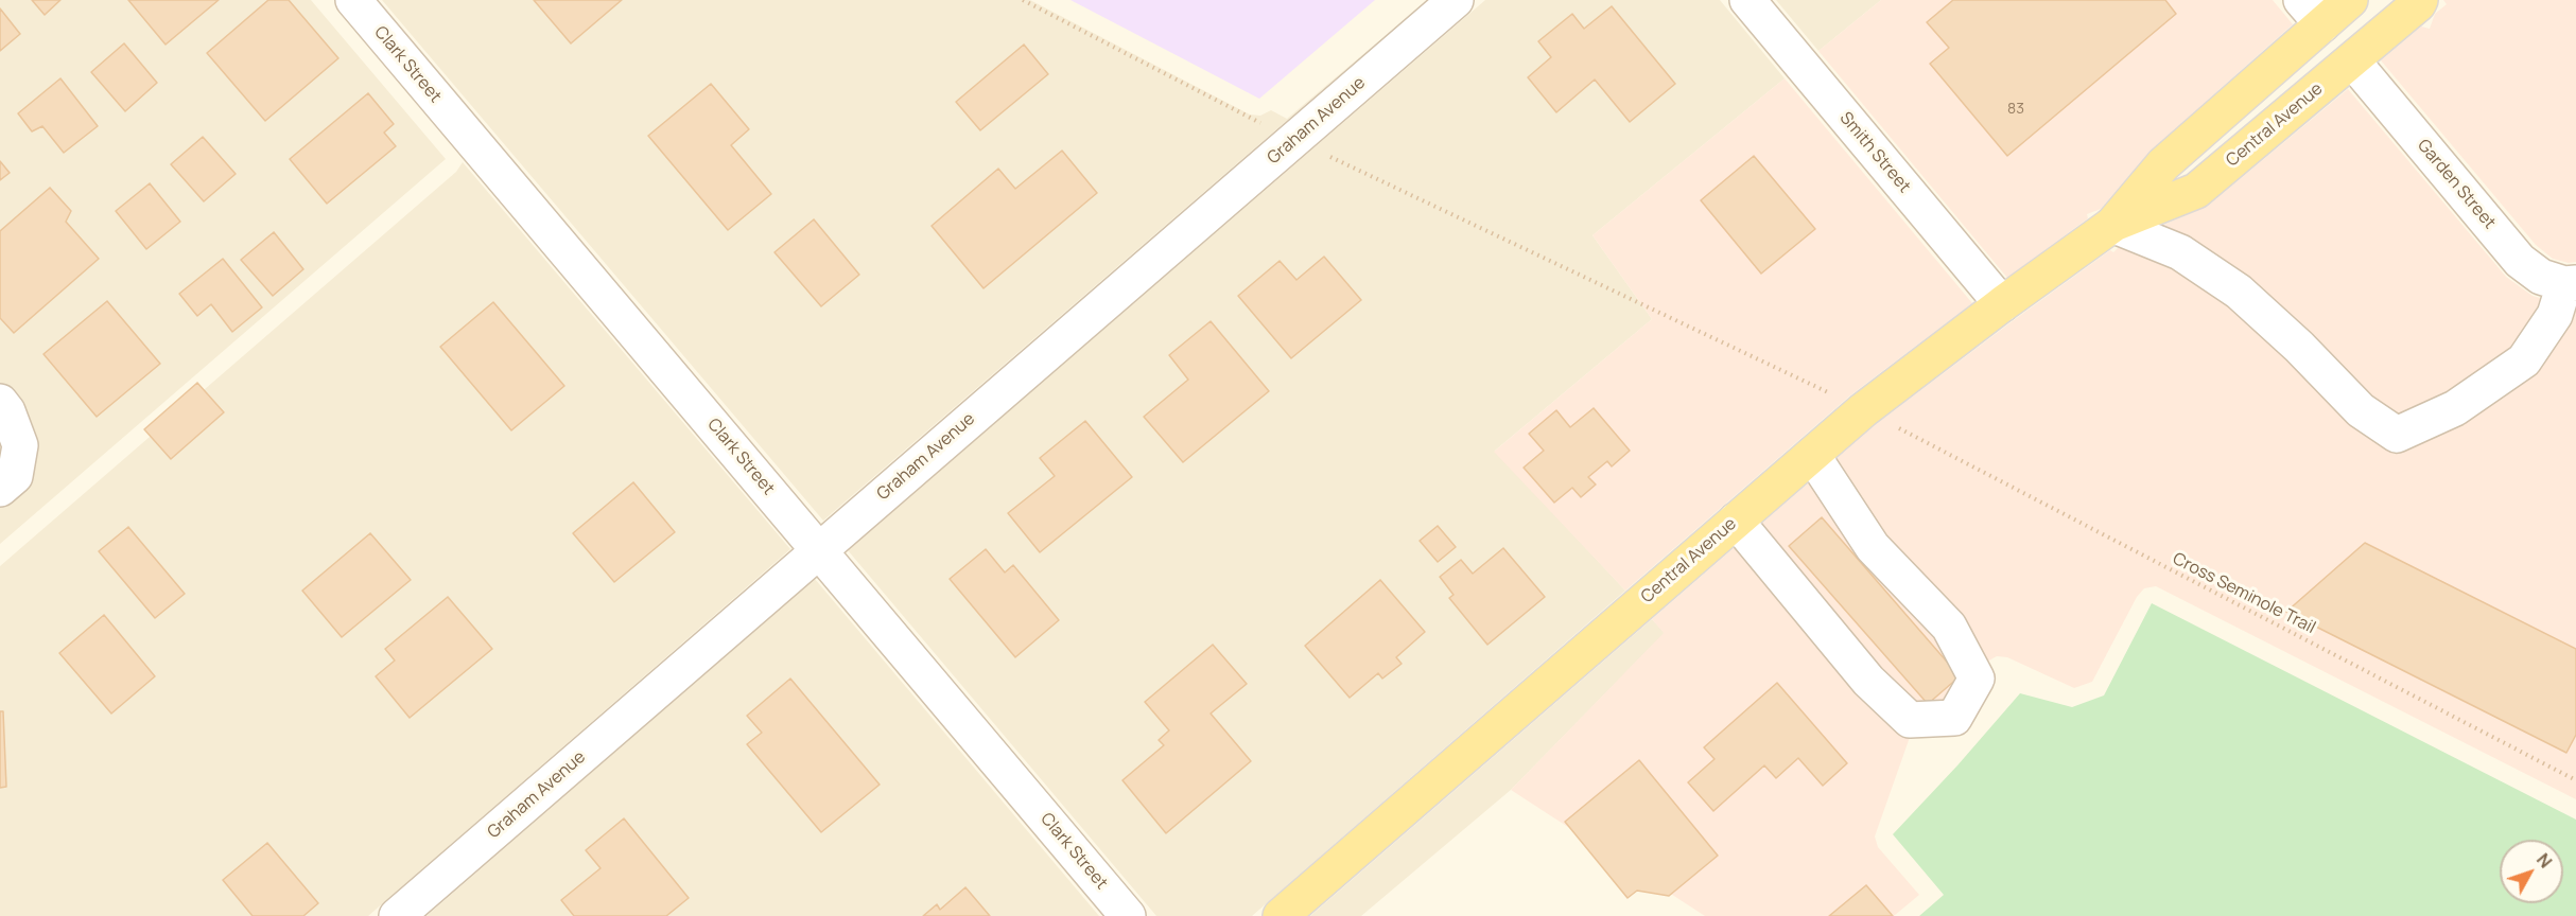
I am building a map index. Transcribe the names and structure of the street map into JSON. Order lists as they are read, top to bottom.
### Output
{
  "streets": {
    "main road": ["Central Avenue"],
    "street": [
      "Clark Street",
      "Graham Avenue",
      "Smith Street",
      "Garden Street"
    ],
    "path": ["Cross Seminole Trail"]
  },
  "crossings": [
    ["Clark Street", "Graham Avenue"],
    ["Central Avenue", "Smith Street"],
    ["Central Avenue", "Garden Street"]
  ],
  "house_numbers": ["83"],
  "north": "top right"
}
